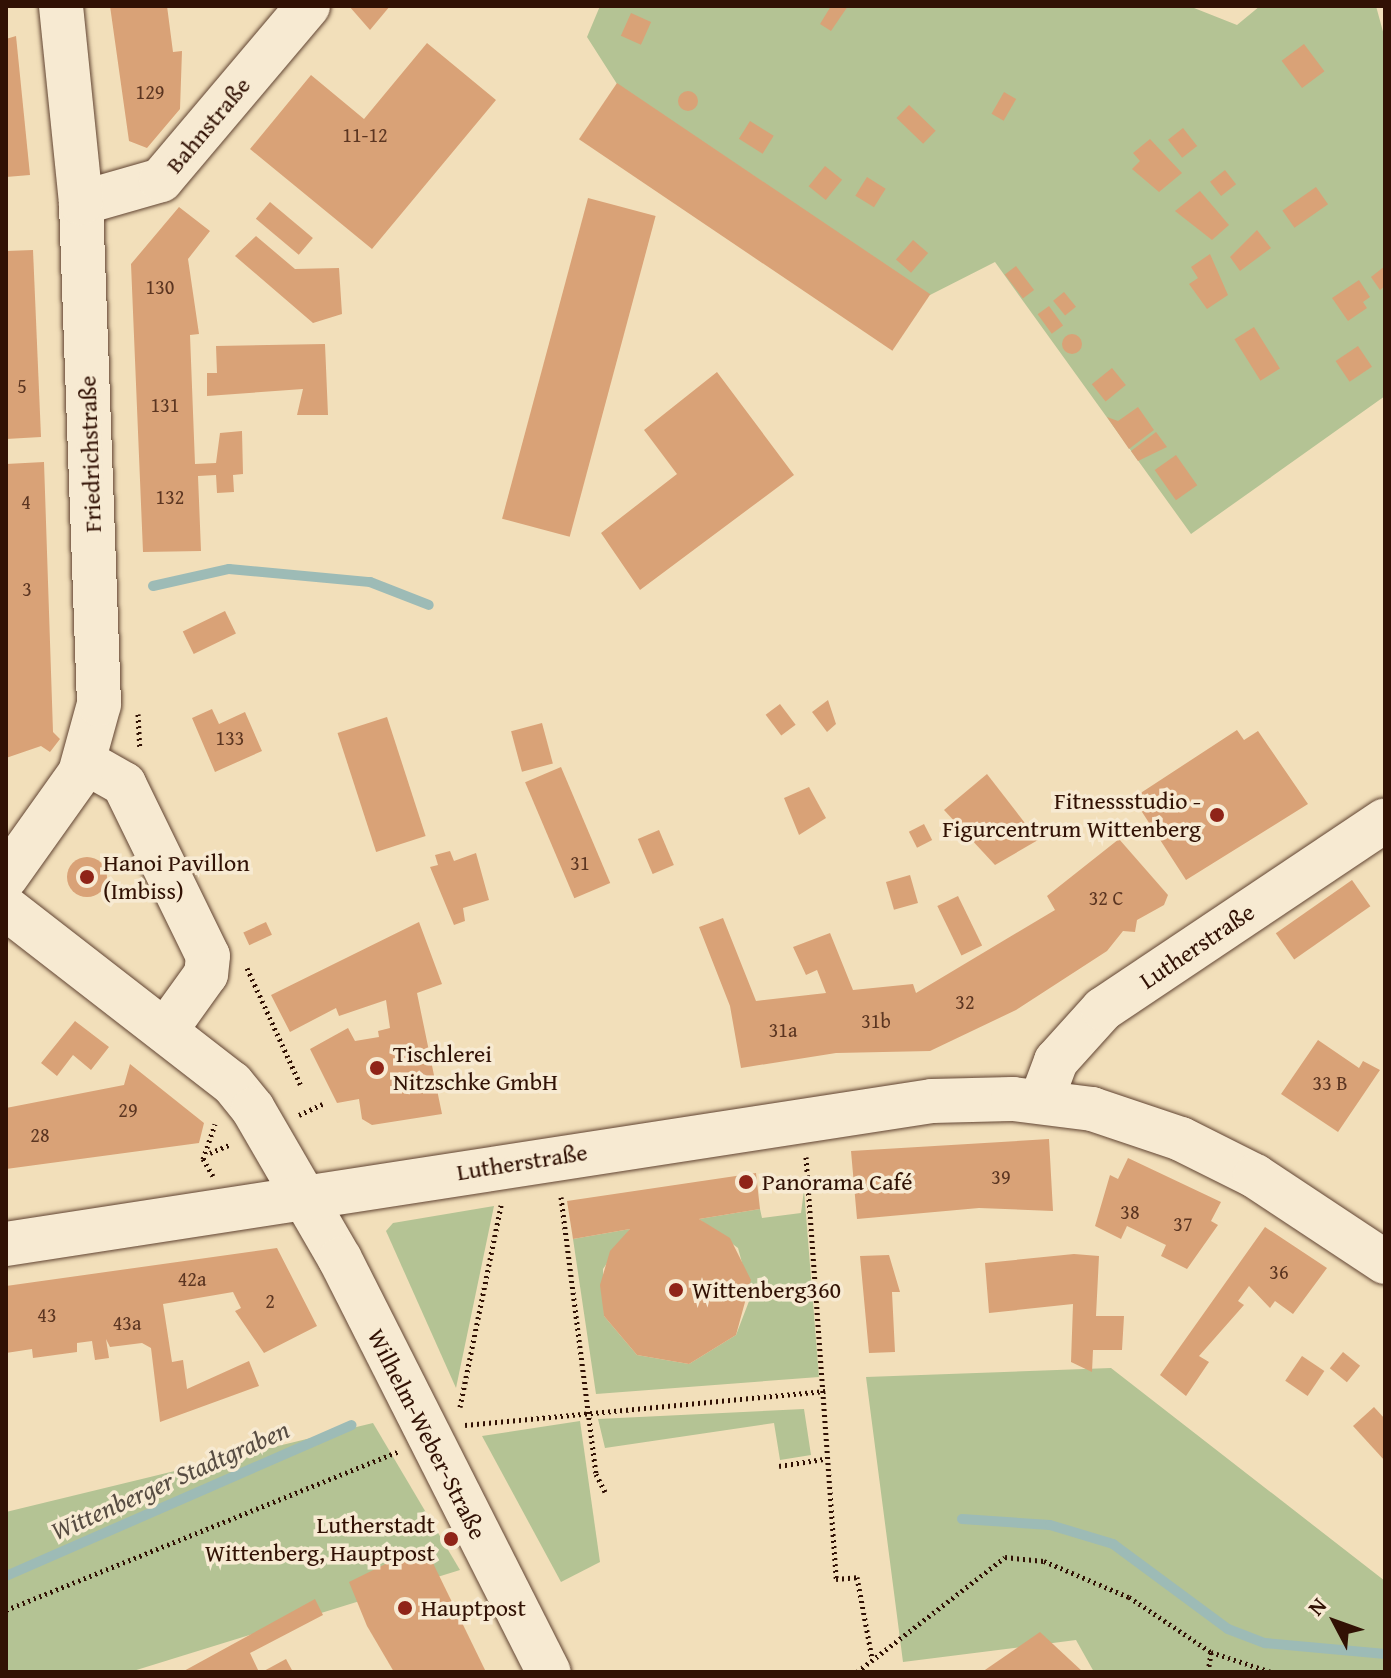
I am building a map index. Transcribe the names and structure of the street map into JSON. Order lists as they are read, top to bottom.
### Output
{
  "streets": {
    "street": [
      "Bahnstraße",
      "Friedrichstraße",
      "Lutherstraße",
      "Wilhelm-Weber-Straße"
    ]
  },
  "crossings": [
    ["Bahnstraße", "Friedrichstraße"],
    ["Lutherstraße", "Wilhelm-Weber-Straße"]
  ],
  "water": ["Wittenberger Stadtgraben"],
  "places": [
    "Fitnessstudio - Figurcentrum Wittenberg",
    "Hanoi Pavillon (Imbiss)",
    "Tischlerei Nitzschke GmbH",
    "Panorama Café",
    "Wittenberg360",
    "Lutherstadt Wittenberg, Hauptpost",
    "Hauptpost"
  ],
  "house_numbers": [
    "129",
    "11-12",
    "130",
    "5",
    "131",
    "132",
    "4",
    "3",
    "133",
    "31",
    "32 C",
    "32",
    "31b",
    "31a",
    "33 B",
    "29",
    "28",
    "39",
    "38",
    "37",
    "36",
    "42a",
    "2",
    "43",
    "43a"
  ],
  "north": "top left"
}
